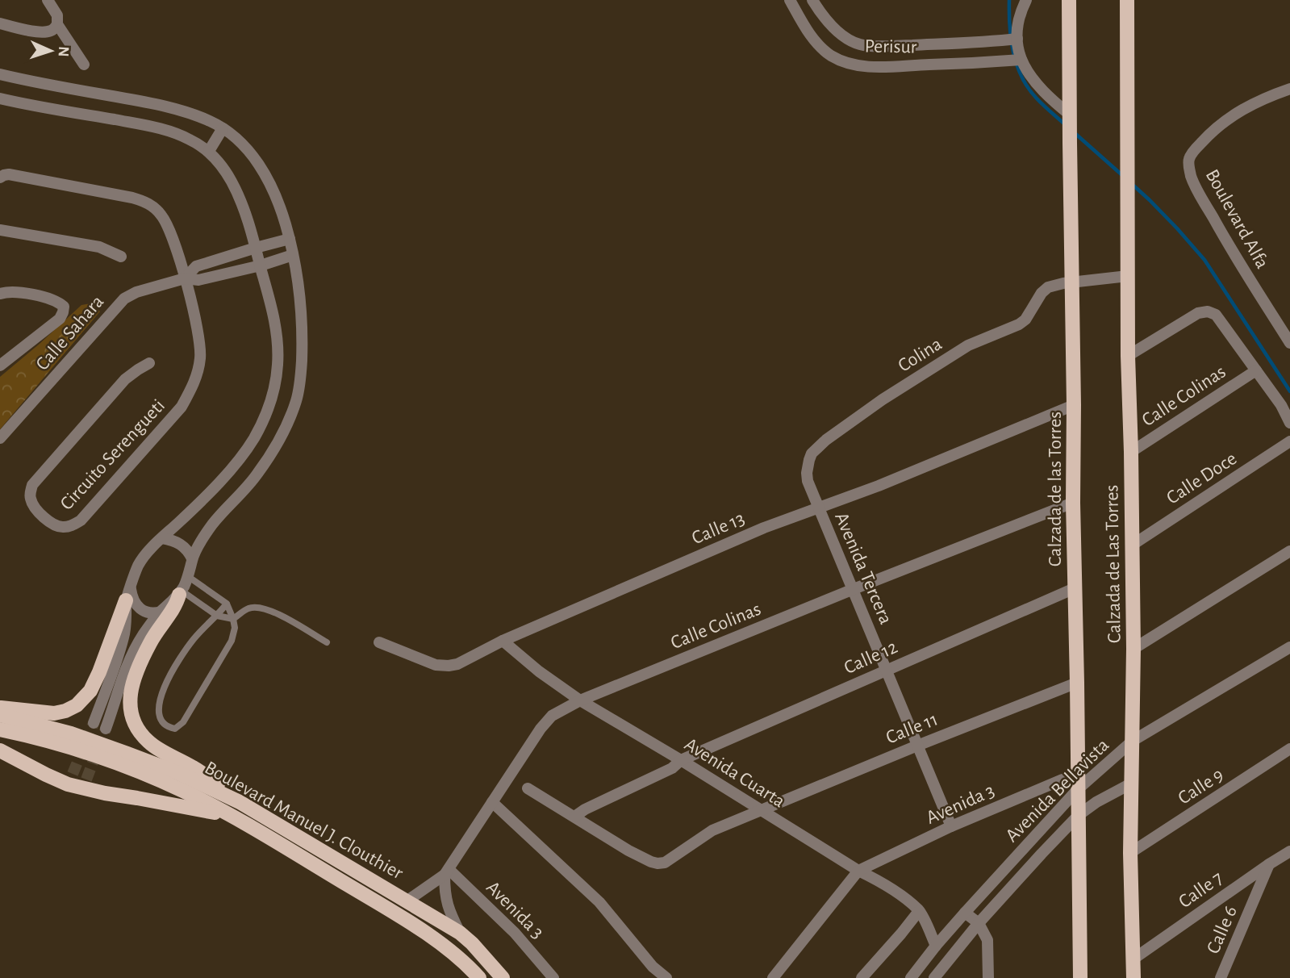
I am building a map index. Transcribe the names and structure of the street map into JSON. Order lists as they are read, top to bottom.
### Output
{
  "streets": {
    "main road": ["Calzada de las Torres", "Calzada de Las Torres", "Boulevard Manuel J. Clouthier"],
    "street": [
      "Perisur",
      "Boulevard Alfa",
      "Calle Sahara",
      "Colina",
      "Calle Colinas",
      "Circuito Serengueti",
      "Calle Doce",
      "Calle 13",
      "Avenida Tercera",
      "Calle 12",
      "Calle 11",
      "Avenida Cuarta",
      "Calle 9",
      "Avenida Bellavista",
      "Avenida 3",
      "Calle 7",
      "Calle 6"
    ]
  },
  "crossings": [
    ["Calle Sahara", "Circuito Serengueti"],
    ["Colina", "Calzada de las Torres"],
    ["Colina", "Calzada de Las Torres"],
    ["Colina", "Avenida Tercera"],
    ["Calle Colinas", "Calzada de las Torres"],
    ["Calle Colinas", "Calzada de Las Torres"],
    ["Calle Colinas", "Avenida Tercera"],
    ["Calle Colinas", "Avenida Cuarta"],
    ["Calle Colinas", "Avenida 3"],
    ["Calle Colinas", "Boulevard Manuel J. Clouthier"],
    ["Calle Doce", "Calzada de Las Torres"],
    ["Calzada de las Torres", "Calle 13"],
    ["Calzada de las Torres", "Calle 12"],
    ["Calzada de las Torres", "Calle 11"],
    ["Calzada de las Torres", "Avenida Bellavista"],
    ["Calzada de las Torres", "Avenida 3"],
    ["Calle 13", "Avenida Tercera"],
    ["Calle 13", "Avenida Cuarta"],
    ["Calzada de Las Torres", "Calle 9"],
    ["Calzada de Las Torres", "Avenida Bellavista"],
    ["Calzada de Las Torres", "Calle 7"],
    ["Avenida Tercera", "Calle 12"],
    ["Avenida Tercera", "Calle 11"],
    ["Avenida Tercera", "Avenida 3"],
    ["Calle 12", "Calle 11"],
    ["Calle 12", "Avenida Cuarta"],
    ["Calle 11", "Avenida Cuarta"],
    ["Avenida Cuarta", "Avenida Bellavista"],
    ["Avenida Cuarta", "Avenida 3"],
    ["Avenida Bellavista", "Avenida 3"],
    ["Calle 7", "Calle 6"]
  ],
  "north": "right"
}
